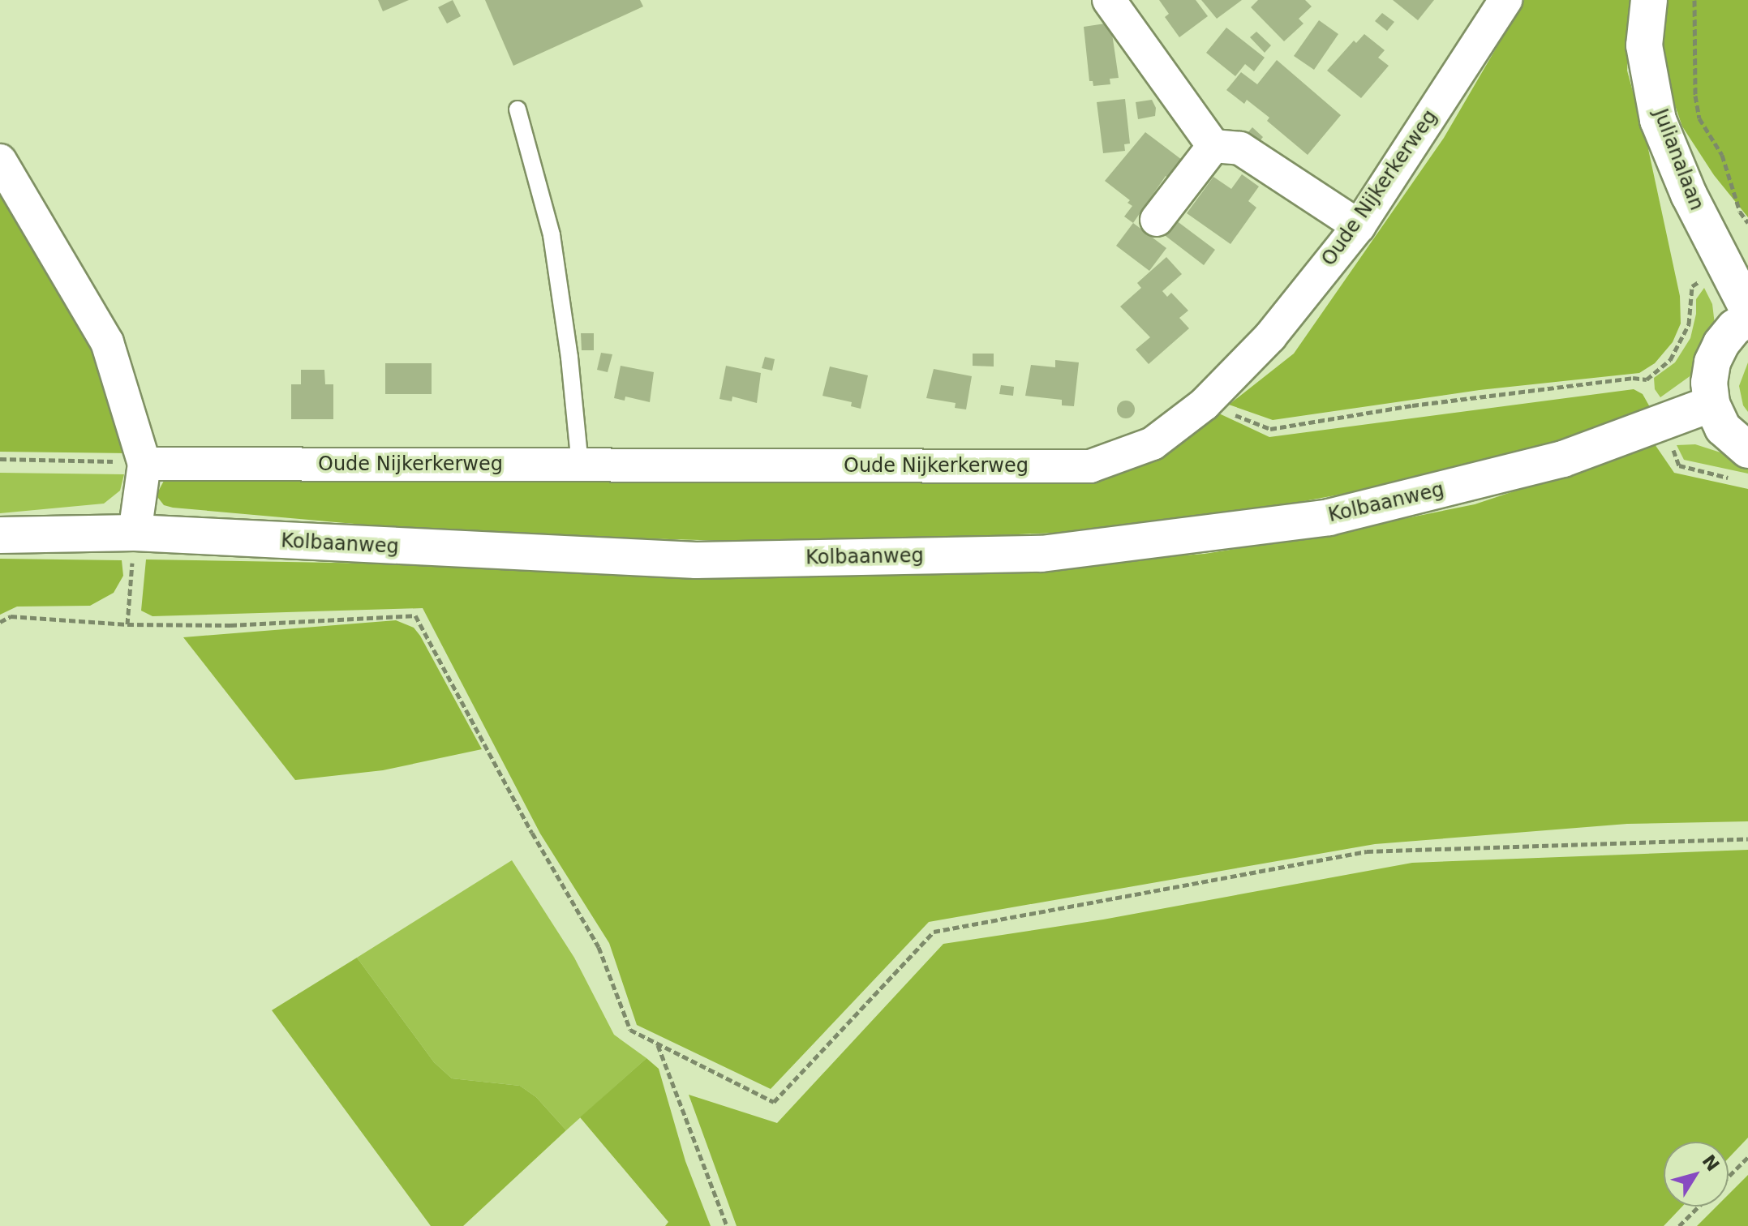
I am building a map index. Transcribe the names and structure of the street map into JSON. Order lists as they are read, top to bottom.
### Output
{
  "streets": {
    "street": ["Julianalaan", "Oude Nijkerkerweg", "Kolbaanweg"]
  },
  "north": "top right"
}
